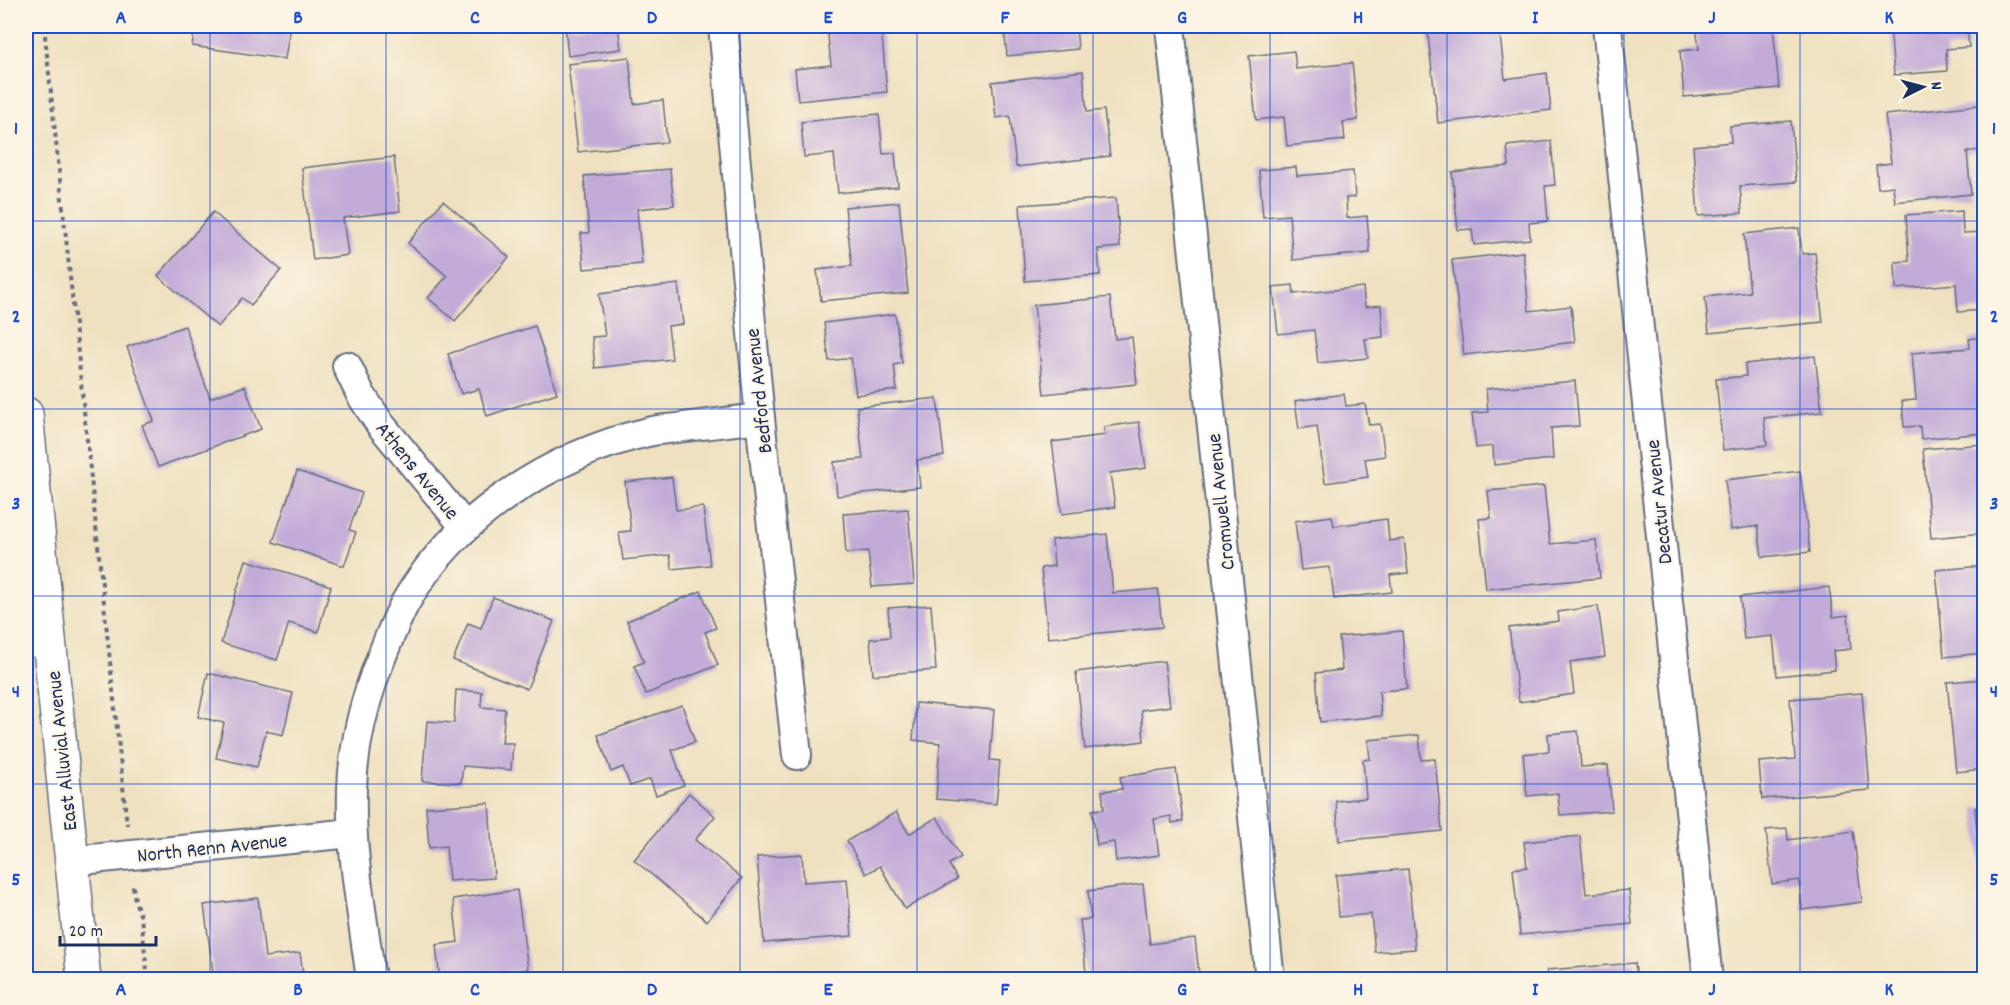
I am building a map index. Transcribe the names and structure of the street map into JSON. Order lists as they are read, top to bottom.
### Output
{
  "streets": {
    "street": [
      "Bedford Avenue",
      "Athens Avenue",
      "Cromwell Avenue",
      "Decatur Avenue",
      "East Alluvial Avenue",
      "North Renn Avenue"
    ]
  },
  "crossings": [
    ["Athens Avenue", "North Renn Avenue"],
    ["East Alluvial Avenue", "North Renn Avenue"]
  ],
  "scale_bar": "20 m",
  "north": "right",
  "grid": {
    "columns": [
      "A",
      "B",
      "C",
      "D",
      "E",
      "F",
      "G",
      "H",
      "I",
      "J",
      "K"
    ],
    "rows": [
      "1",
      "2",
      "3",
      "4",
      "5"
    ]
  }
}
